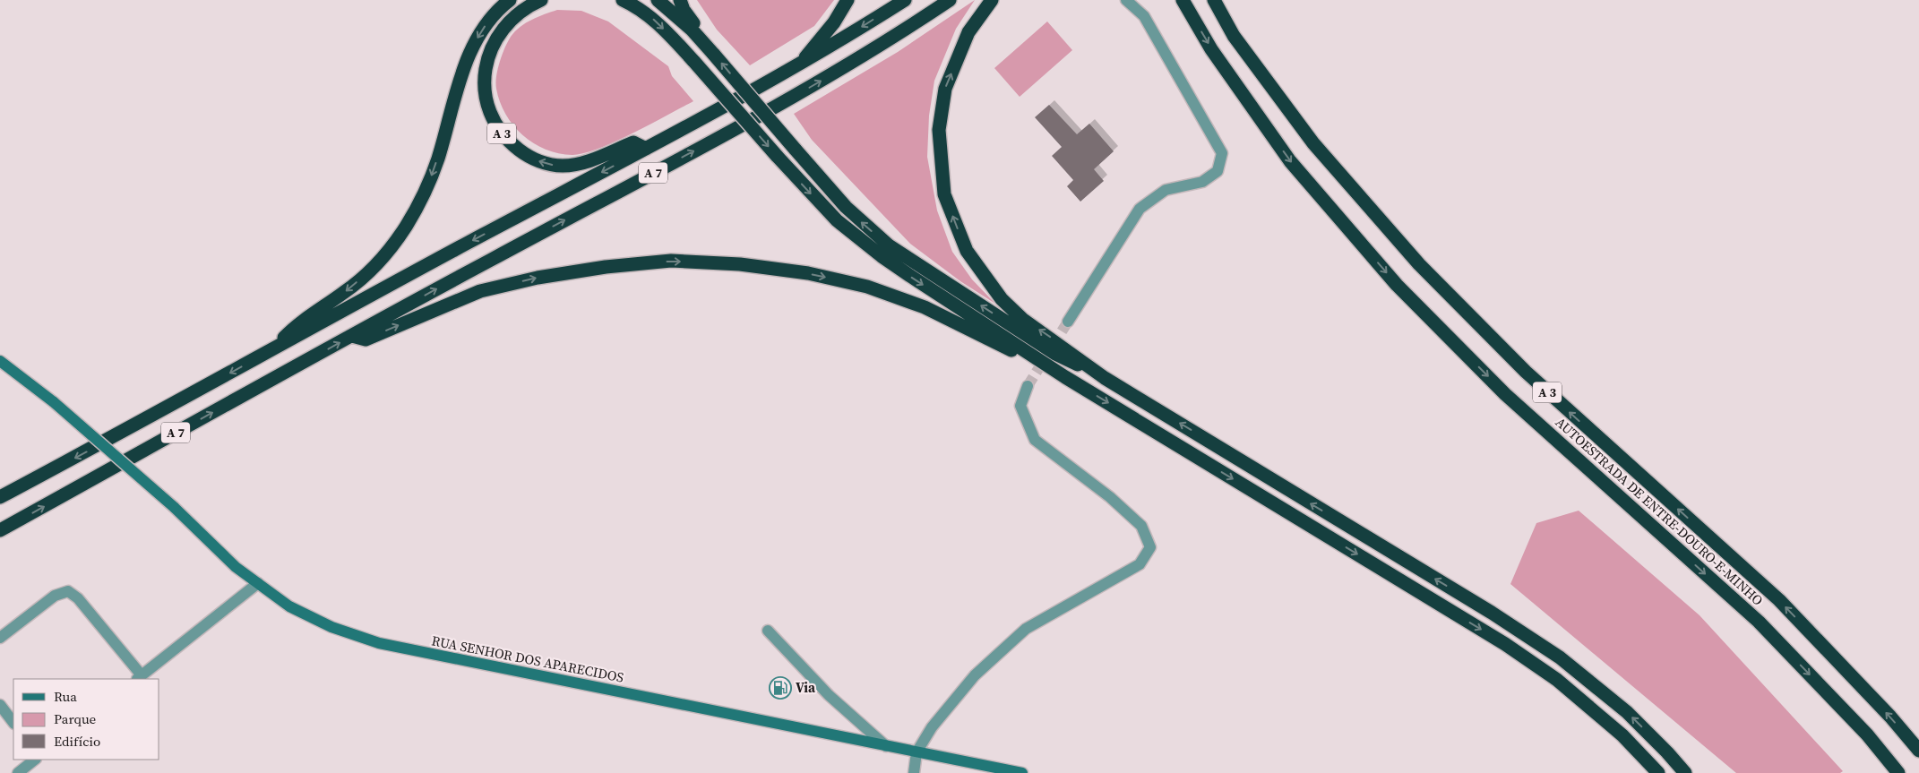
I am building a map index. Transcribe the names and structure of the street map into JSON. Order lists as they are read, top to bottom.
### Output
{
  "streets": {
    "highway": ["A 3", "A 7", "AUTOESTRADA DE ENTRE-DOURO-E-MINHO"],
    "street": ["RUA SENHOR DOS APARECIDOS"]
  },
  "crossings": [
    ["A 3", "A 7"]
  ],
  "places": {
    "fuel station": ["Via"]
  },
  "legend": ["Rua", "Parque", "Edifício"]
}
